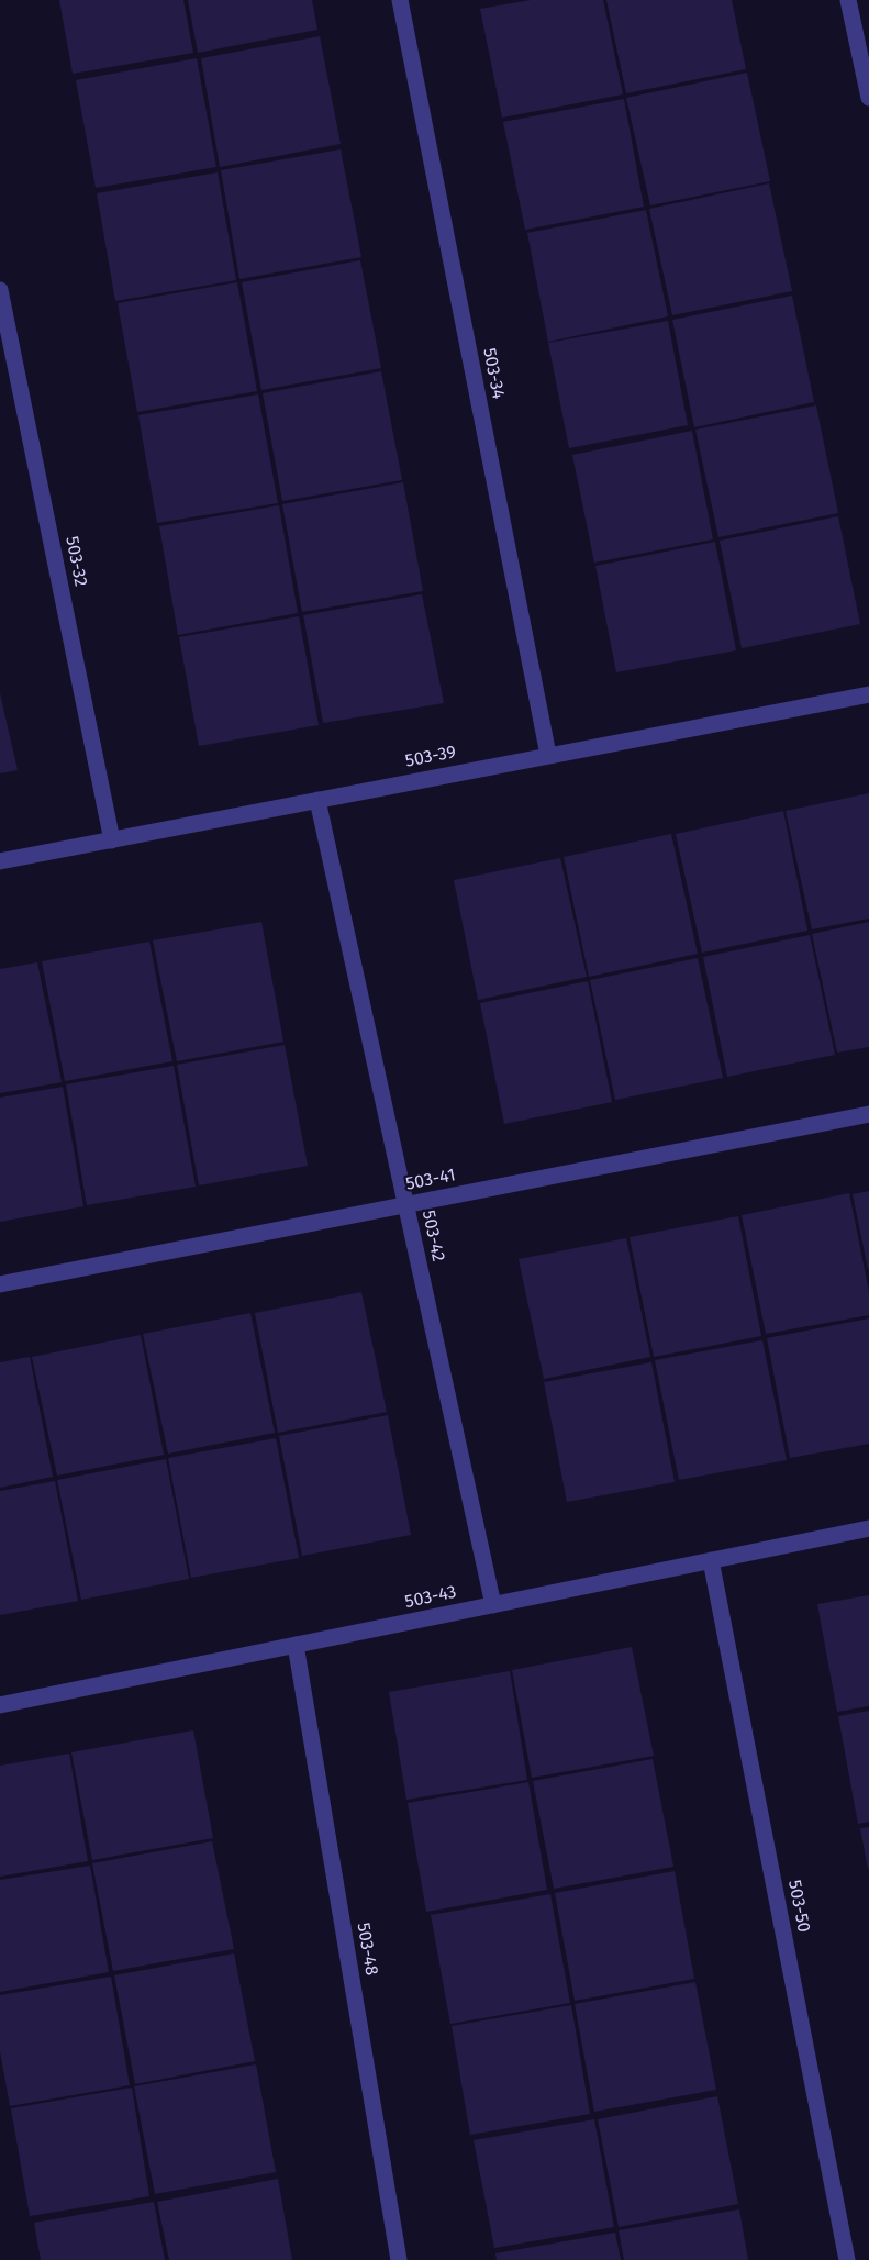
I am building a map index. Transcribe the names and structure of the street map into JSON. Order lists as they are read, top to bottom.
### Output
{
  "streets": {
    "street": [
      "503-34",
      "503-32",
      "503-39",
      "503-41",
      "503-42",
      "503-43",
      "503-50",
      "503-48"
    ]
  },
  "crossings": [
    ["503-34", "503-39"],
    ["503-32", "503-39"],
    ["503-39", "503-42"],
    ["503-41", "503-42"],
    ["503-42", "503-43"],
    ["503-43", "503-50"],
    ["503-43", "503-48"]
  ]
}
